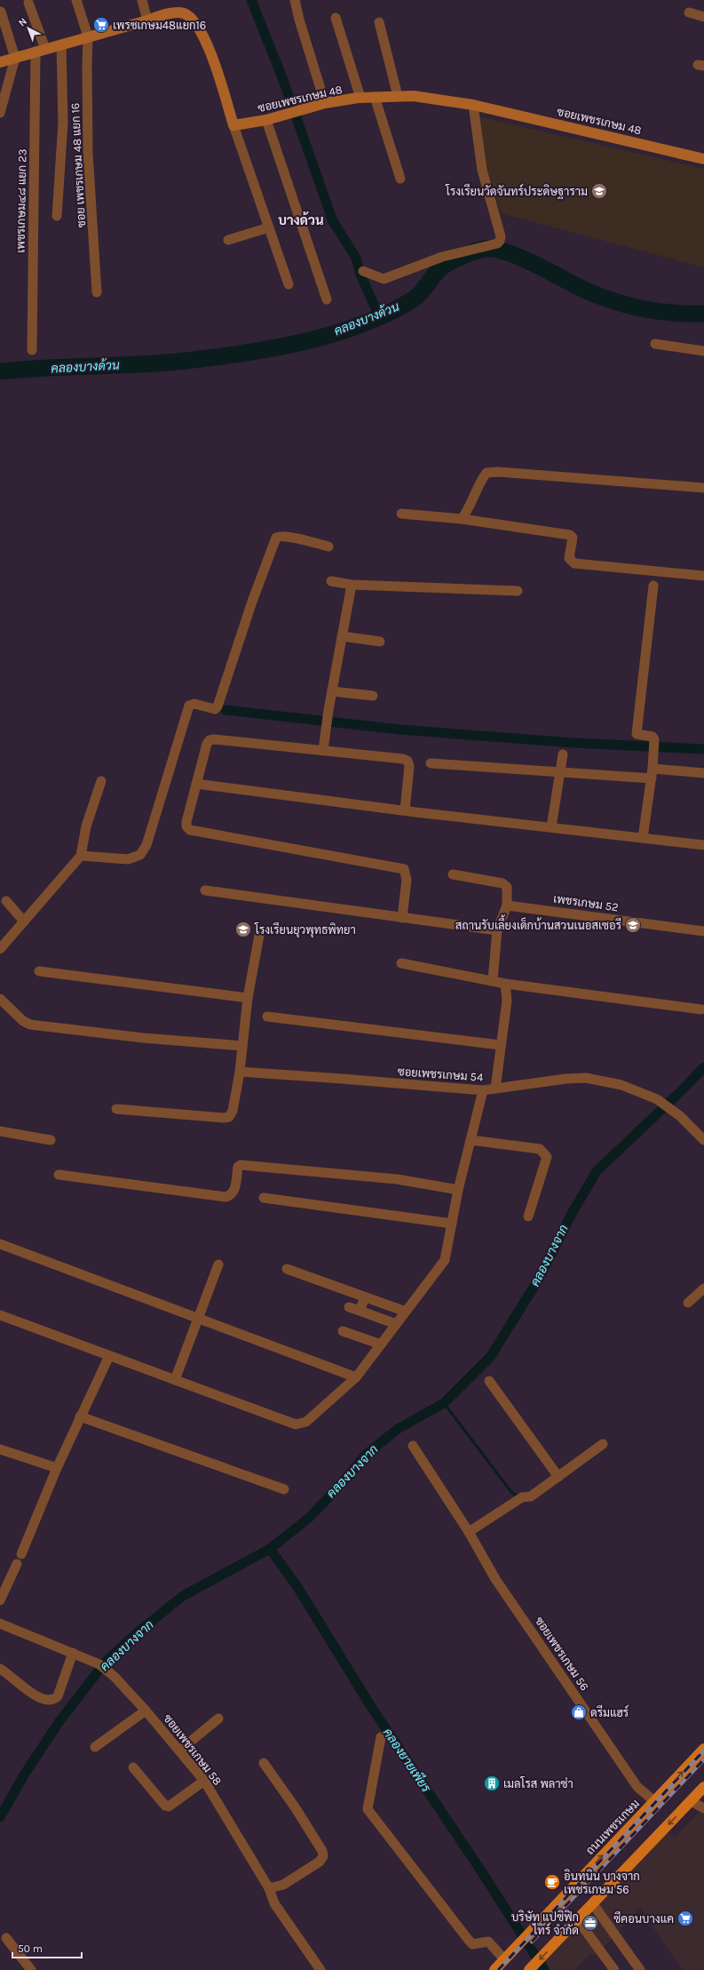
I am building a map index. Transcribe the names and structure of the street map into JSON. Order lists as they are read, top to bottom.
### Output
{
  "streets": {
    "main road": ["ถนนเพชรเกษม"],
    "street": [
      "ซอยเพชรเกษม 48",
      "ซอย เพชรเกษม 48 แยก 16",
      "เพชรเกษม๔๘ แยก 23",
      "เพชรเกษม 52",
      "ซอยเพชรเกษม 54",
      "ซอยเพชรเกษม 56",
      "ซอยเพชรเกษม 58"
    ]
  },
  "crossings": [
    ["ซอยเพชรเกษม 56", "ถนนเพชรเกษม"]
  ],
  "districts": ["บางด้วน"],
  "water": ["คลองบางด้วน", "คลองบางจาก", "คลองยายเพียร"],
  "places": {
    "supermarket": ["เพรชเกษม48แยก16", "ซีคอนบางแค"],
    "school or university": ["โรงเรียนวัดจันทร์ประดิษฐาราม", "สถานรับเลี้ยงเด็กบ้านสวนเนอสเซอรี", "โรงเรียนยุวพุทธพิทยา"],
    "shop": ["ดรีมแฮร์"],
    "building": ["เมลโรส พลาซ่า"],
    "cafe": ["อินทนิน บางจาก เพชรเกษม 56"],
    "office": ["บริษัท แปซิฟิก ไทร์ จำกัด"]
  },
  "scale_bar": "50 m",
  "north": "top left"
}
